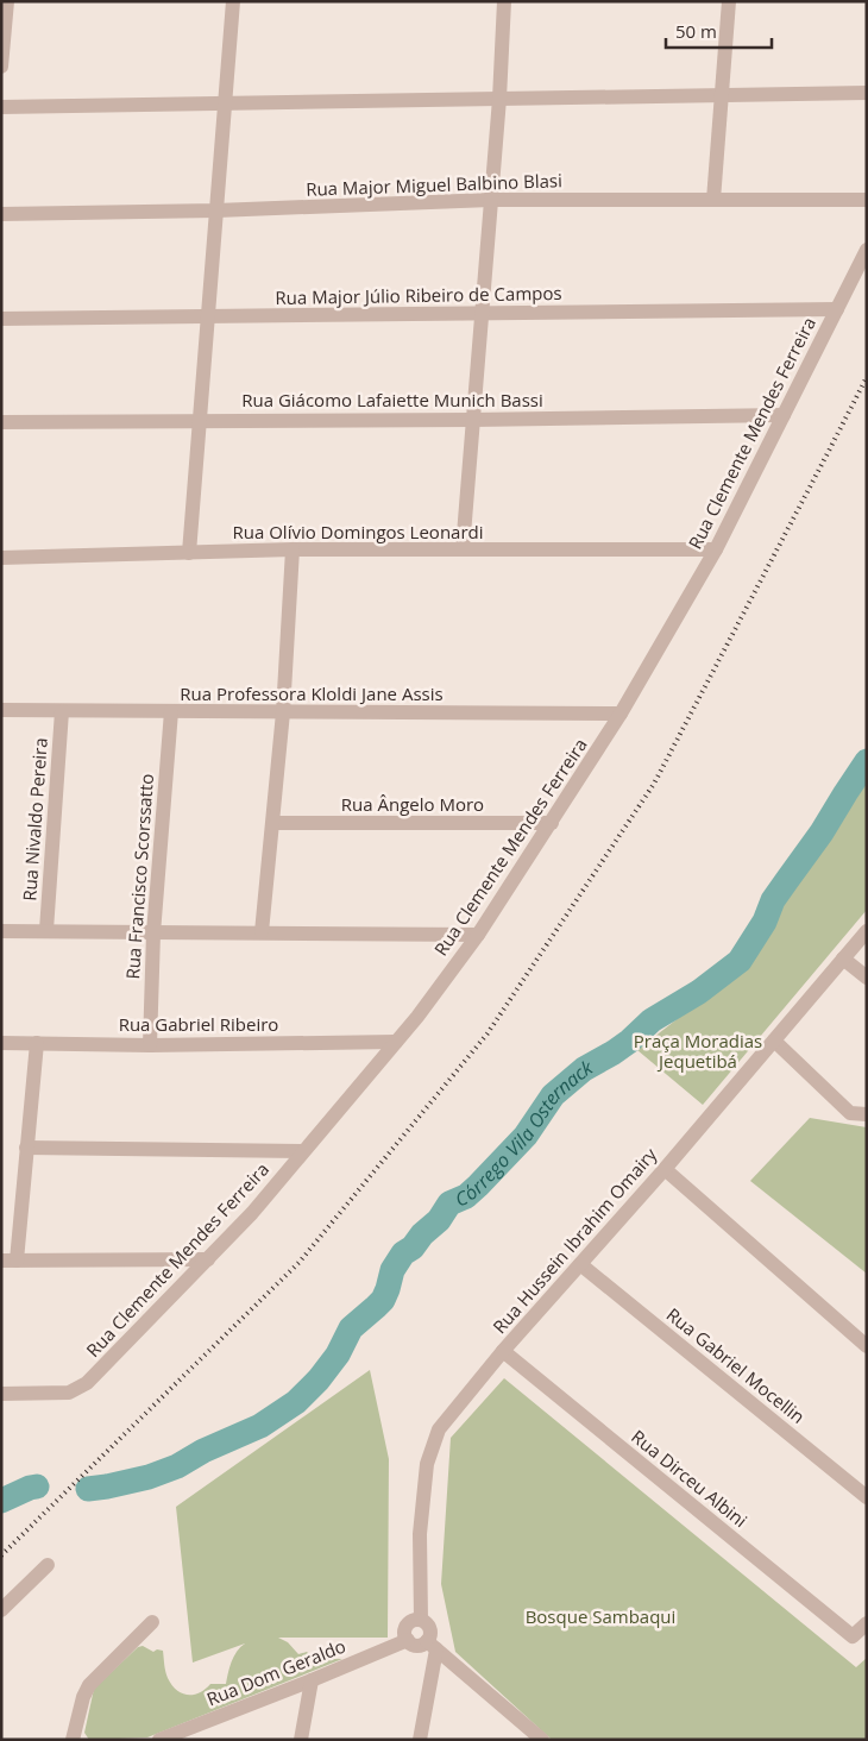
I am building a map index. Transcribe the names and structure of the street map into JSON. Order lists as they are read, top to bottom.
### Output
{
  "streets": {
    "street": [
      "Rua Major Miguel Balbino Blasi",
      "Rua Major Júlio Ribeiro de Campos",
      "Rua Giácomo Lafaiette Munich Bassi",
      "Rua Clemente Mendes Ferreira",
      "Rua Olívio Domingos Leonardi",
      "Rua Professora Kloldi Jane Assis",
      "Rua Ângelo Moro",
      "Rua Nivaldo Pereira",
      "Rua Francisco Scorssatto",
      "Rua Gabriel Ribeiro",
      "Rua Hussein Ibrahim Omairy",
      "Rua Gabriel Mocellin",
      "Rua Dirceu Albini",
      "Rua Dom Geraldo"
    ]
  },
  "crossings": [
    ["Rua Major Júlio Ribeiro de Campos", "Rua Clemente Mendes Ferreira"],
    ["Rua Giácomo Lafaiette Munich Bassi", "Rua Clemente Mendes Ferreira"],
    ["Rua Clemente Mendes Ferreira", "Rua Olívio Domingos Leonardi"],
    ["Rua Clemente Mendes Ferreira", "Rua Professora Kloldi Jane Assis"],
    ["Rua Clemente Mendes Ferreira", "Rua Ângelo Moro"],
    ["Rua Clemente Mendes Ferreira", "Rua Gabriel Ribeiro"],
    ["Rua Professora Kloldi Jane Assis", "Rua Nivaldo Pereira"],
    ["Rua Professora Kloldi Jane Assis", "Rua Francisco Scorssatto"],
    ["Rua Francisco Scorssatto", "Rua Gabriel Ribeiro"],
    ["Rua Hussein Ibrahim Omairy", "Rua Gabriel Mocellin"],
    ["Rua Hussein Ibrahim Omairy", "Rua Dirceu Albini"],
    ["Rua Hussein Ibrahim Omairy", "Rua Dom Geraldo"]
  ],
  "water": ["Córrego Vila Osternack"],
  "parks": ["Praça Moradias Jequetibá", "Bosque Sambaqui"],
  "scale_bar": "50 m"
}
